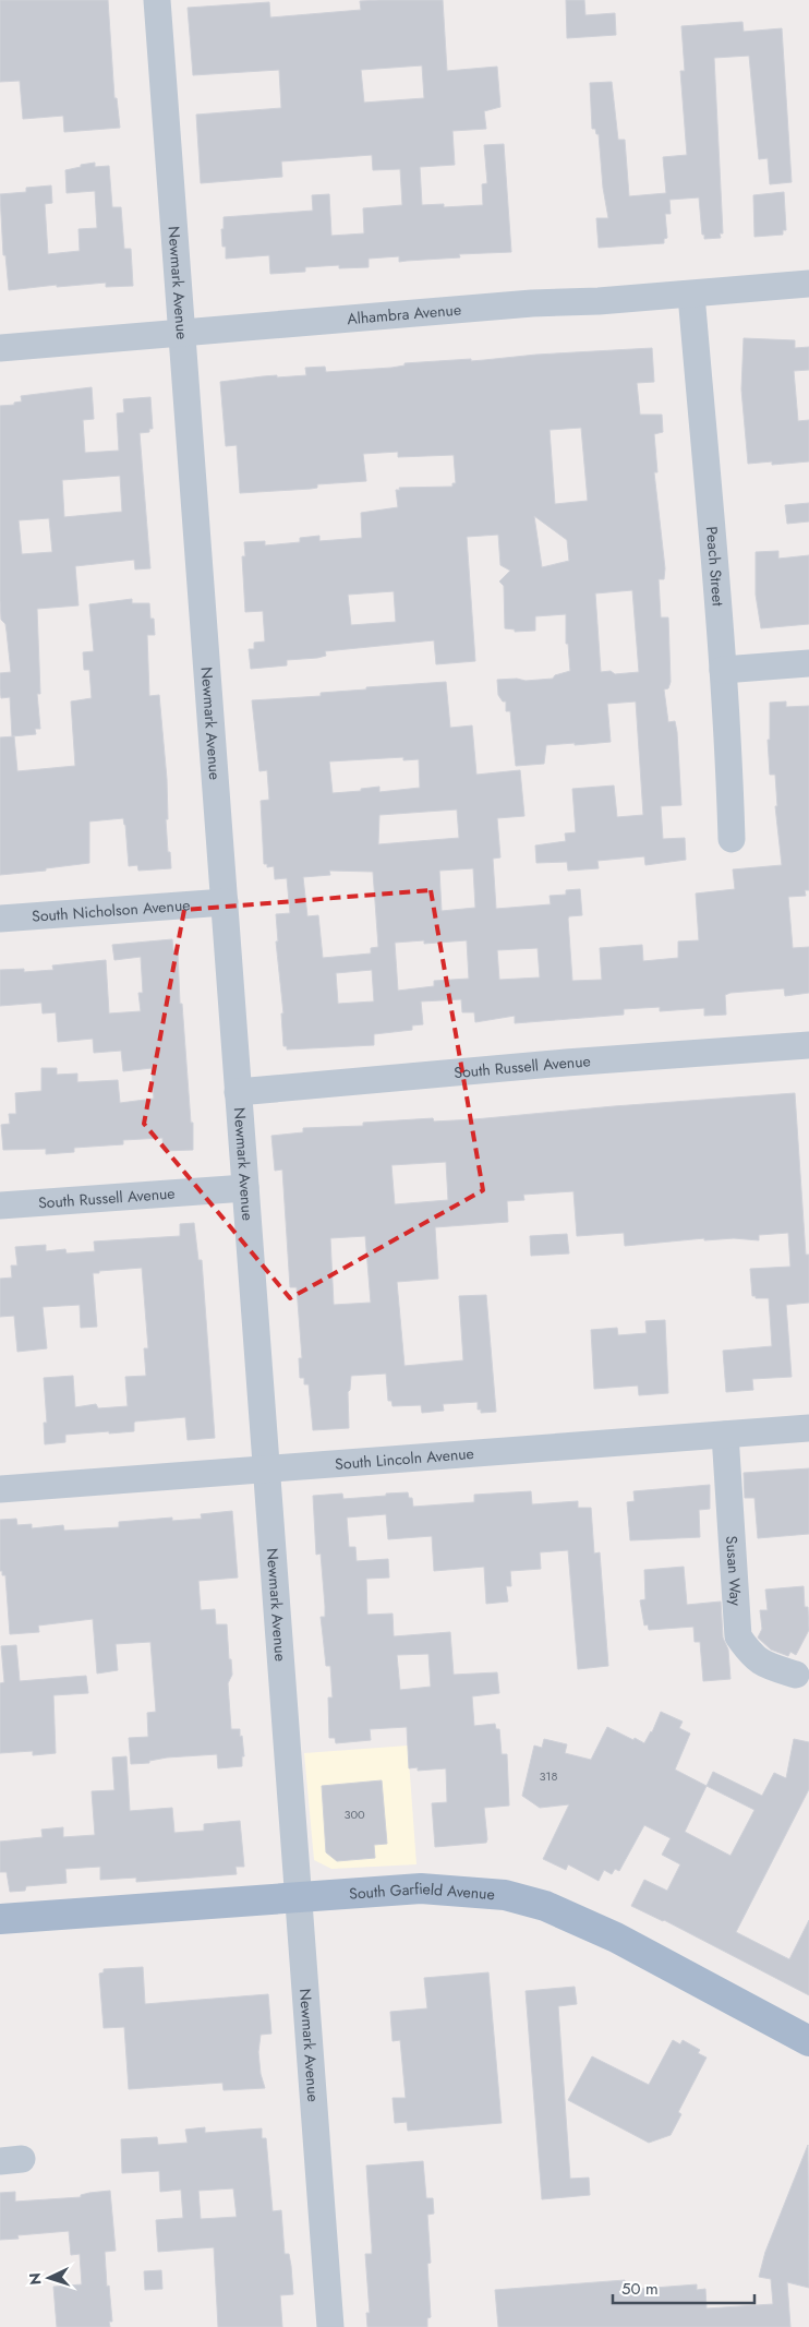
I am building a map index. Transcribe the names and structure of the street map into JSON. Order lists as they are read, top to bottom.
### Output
{
  "streets": {
    "main road": ["South Garfield Avenue"],
    "street": [
      "Newmark Avenue",
      "Alhambra Avenue",
      "Peach Street",
      "South Nicholson Avenue",
      "South Russell Avenue",
      "South Lincoln Avenue",
      "Susan Way"
    ]
  },
  "crossings": [
    ["Newmark Avenue", "Alhambra Avenue"],
    ["Newmark Avenue", "South Nicholson Avenue"],
    ["Newmark Avenue", "South Russell Avenue"],
    ["Newmark Avenue", "South Lincoln Avenue"],
    ["Newmark Avenue", "South Garfield Avenue"],
    ["Alhambra Avenue", "Peach Street"],
    ["South Lincoln Avenue", "Susan Way"]
  ],
  "house_numbers": ["318", "300"],
  "scale_bar": "50 m",
  "north": "left"
}
